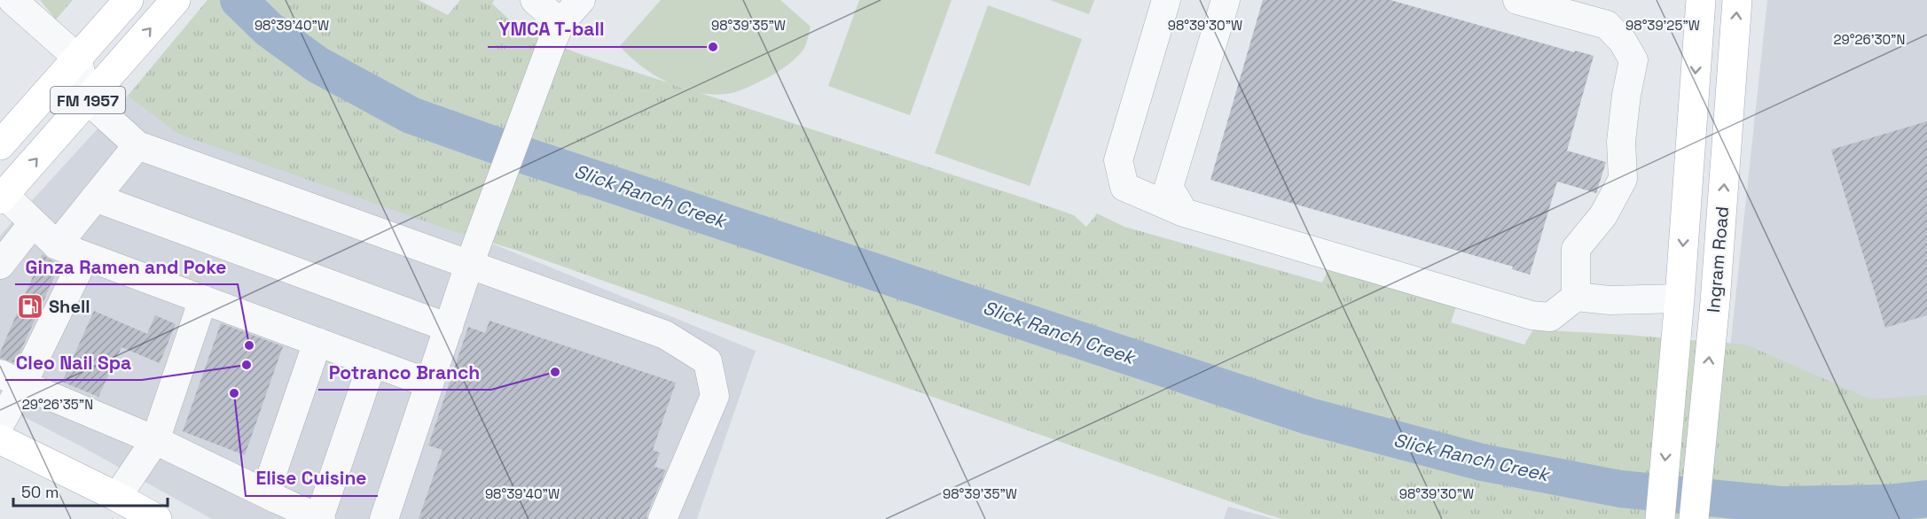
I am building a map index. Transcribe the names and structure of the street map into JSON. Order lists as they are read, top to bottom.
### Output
{
  "streets": {
    "main road": ["FM 1957", "Ingram Road"]
  },
  "water": ["Slick Ranch Creek"],
  "places": {
    "other": [
      "YMCA T-ball",
      "Ginza Ramen and Poke",
      "Cleo Nail Spa",
      "Potranco Branch",
      "Elise Cuisine"
    ],
    "fuel station": ["Shell"]
  },
  "scale_bar": "50 m",
  "coordinates": [
    "98°39'40\"W",
    "98°39'35\"W",
    "98°39'30\"W",
    "98°39'25\"W",
    "29°26'30\"N",
    "29°26'35\"N"
  ]
}
